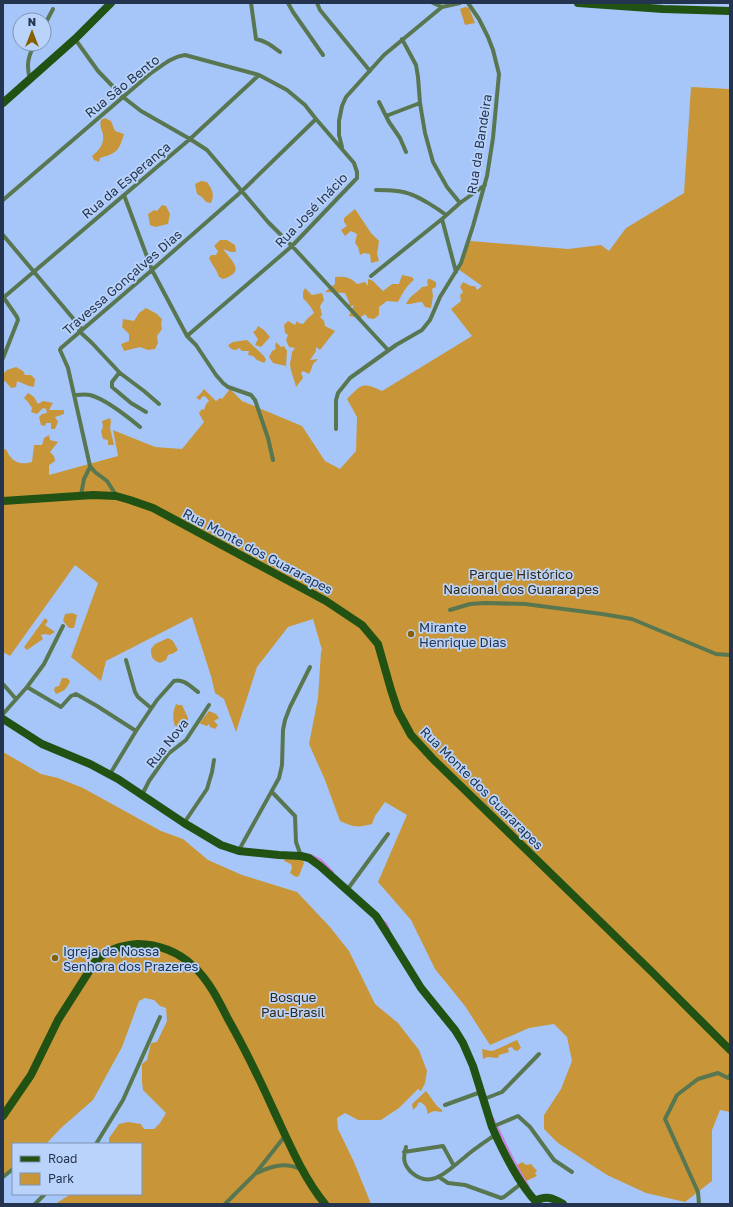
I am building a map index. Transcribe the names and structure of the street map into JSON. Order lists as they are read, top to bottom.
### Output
{
  "streets": {
    "main road": ["Rua Monte dos Guararapes"],
    "street": [
      "Rua São Bento",
      "Rua da Bandeira",
      "Rua da Esperança",
      "Rua José Inácio",
      "Travessa Gonçalves Dias",
      "Rua Nova"
    ]
  },
  "crossings": [
    ["Rua São Bento", "Rua da Esperança"],
    ["Rua São Bento", "Rua José Inácio"],
    ["Rua São Bento", "Travessa Gonçalves Dias"]
  ],
  "parks": ["Parque Histórico Nacional dos Guararapes", "Bosque Pau-Brasil"],
  "places": ["Mirante Henrique Dias", "Igreja de Nossa Senhora dos Prazeres"],
  "legend": ["Road", "Park"],
  "north": "top"
}
